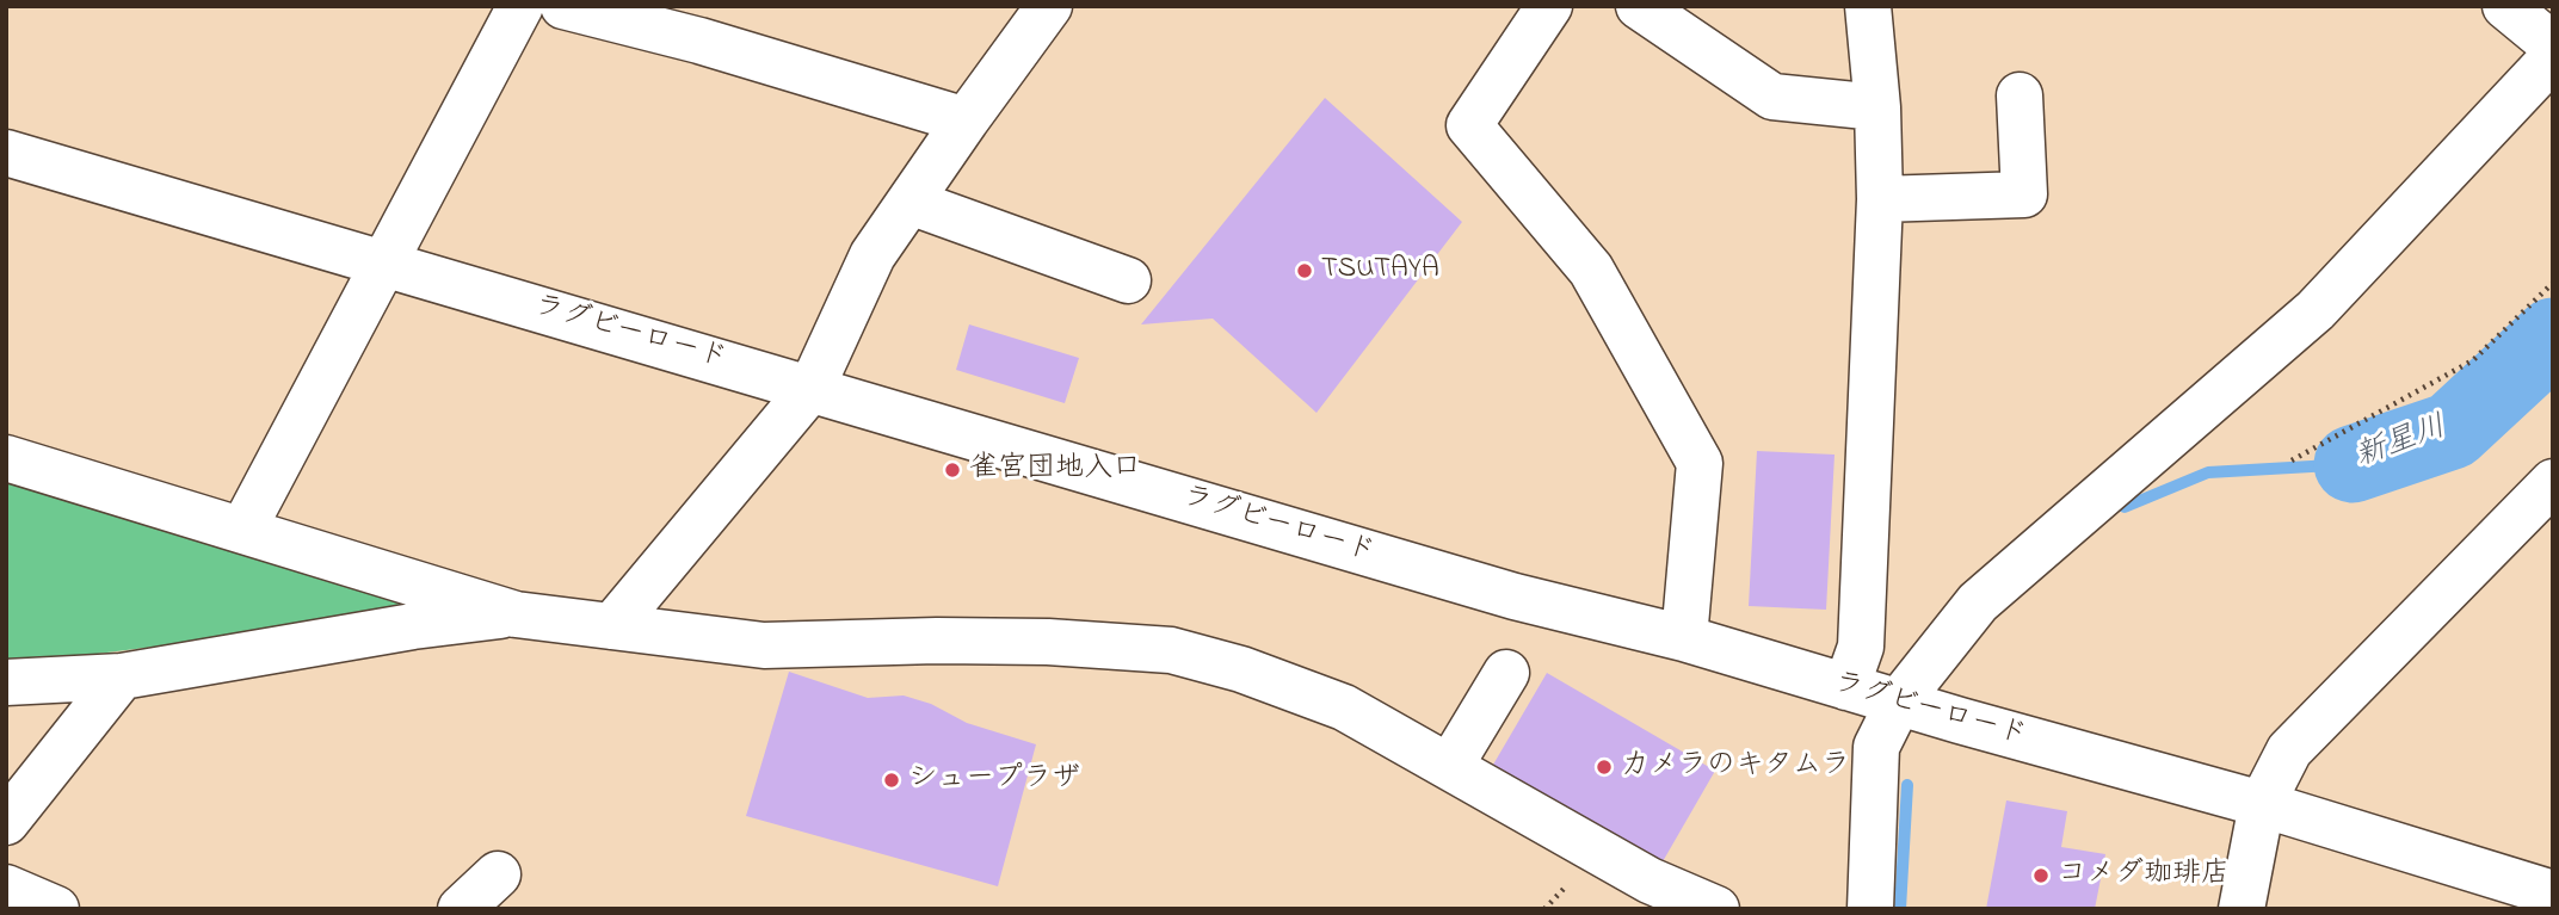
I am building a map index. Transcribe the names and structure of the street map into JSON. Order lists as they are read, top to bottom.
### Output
{
  "streets": {
    "street": ["ラグビーロード"]
  },
  "water": ["新星川"],
  "places": [
    "TSUTAYA",
    "雀宮団地入口",
    "カメラのキタムラ",
    "シュープラザ",
    "コメダ珈琲店"
  ]
}
